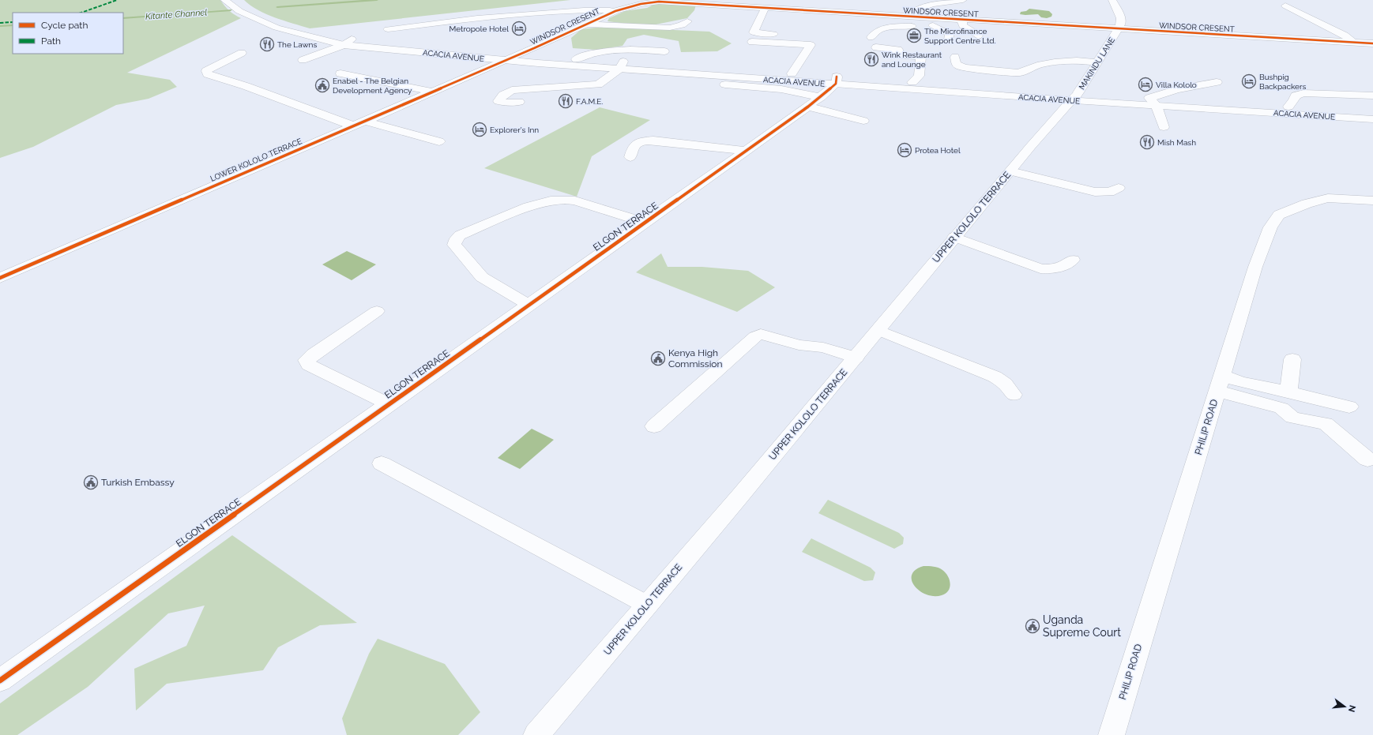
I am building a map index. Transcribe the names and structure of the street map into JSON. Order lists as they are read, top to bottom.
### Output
{
  "streets": {
    "street": [
      "WINDSOR CRESENT",
      "ACACIA AVENUE",
      "MAKINDU LANE",
      "LOWER KOLOLO TERRACE",
      "UPPER KOLOLO TERRACE",
      "ELGON TERRACE",
      "PHILIP ROAD"
    ]
  },
  "crossings": [
    ["WINDSOR CRESENT", "ACACIA AVENUE"],
    ["WINDSOR CRESENT", "MAKINDU LANE"],
    ["WINDSOR CRESENT", "LOWER KOLOLO TERRACE"],
    ["ACACIA AVENUE", "MAKINDU LANE"],
    ["ACACIA AVENUE", "LOWER KOLOLO TERRACE"],
    ["ACACIA AVENUE", "UPPER KOLOLO TERRACE"],
    ["ACACIA AVENUE", "ELGON TERRACE"],
    ["MAKINDU LANE", "UPPER KOLOLO TERRACE"]
  ],
  "water": ["Kitante Channel"],
  "places": {
    "hotel": [
      "Metropole Hotel",
      "Bushpig Backpackers",
      "Villa Kololo",
      "Explorer's Inn",
      "Protea Hotel"
    ],
    "office": ["The Microfinance Support Centre Ltd."],
    "restaurant": [
      "The Lawns",
      "Wink Restaurant and Lounge",
      "F.A.M.E.",
      "Mish Mash"
    ],
    "public building": [
      "Enabel - The Belgian Development Agency",
      "Kenya High Commission",
      "Turkish Embassy",
      "Uganda Supreme Court"
    ]
  },
  "legend": ["Cycle path", "Path"],
  "north": "right"
}
